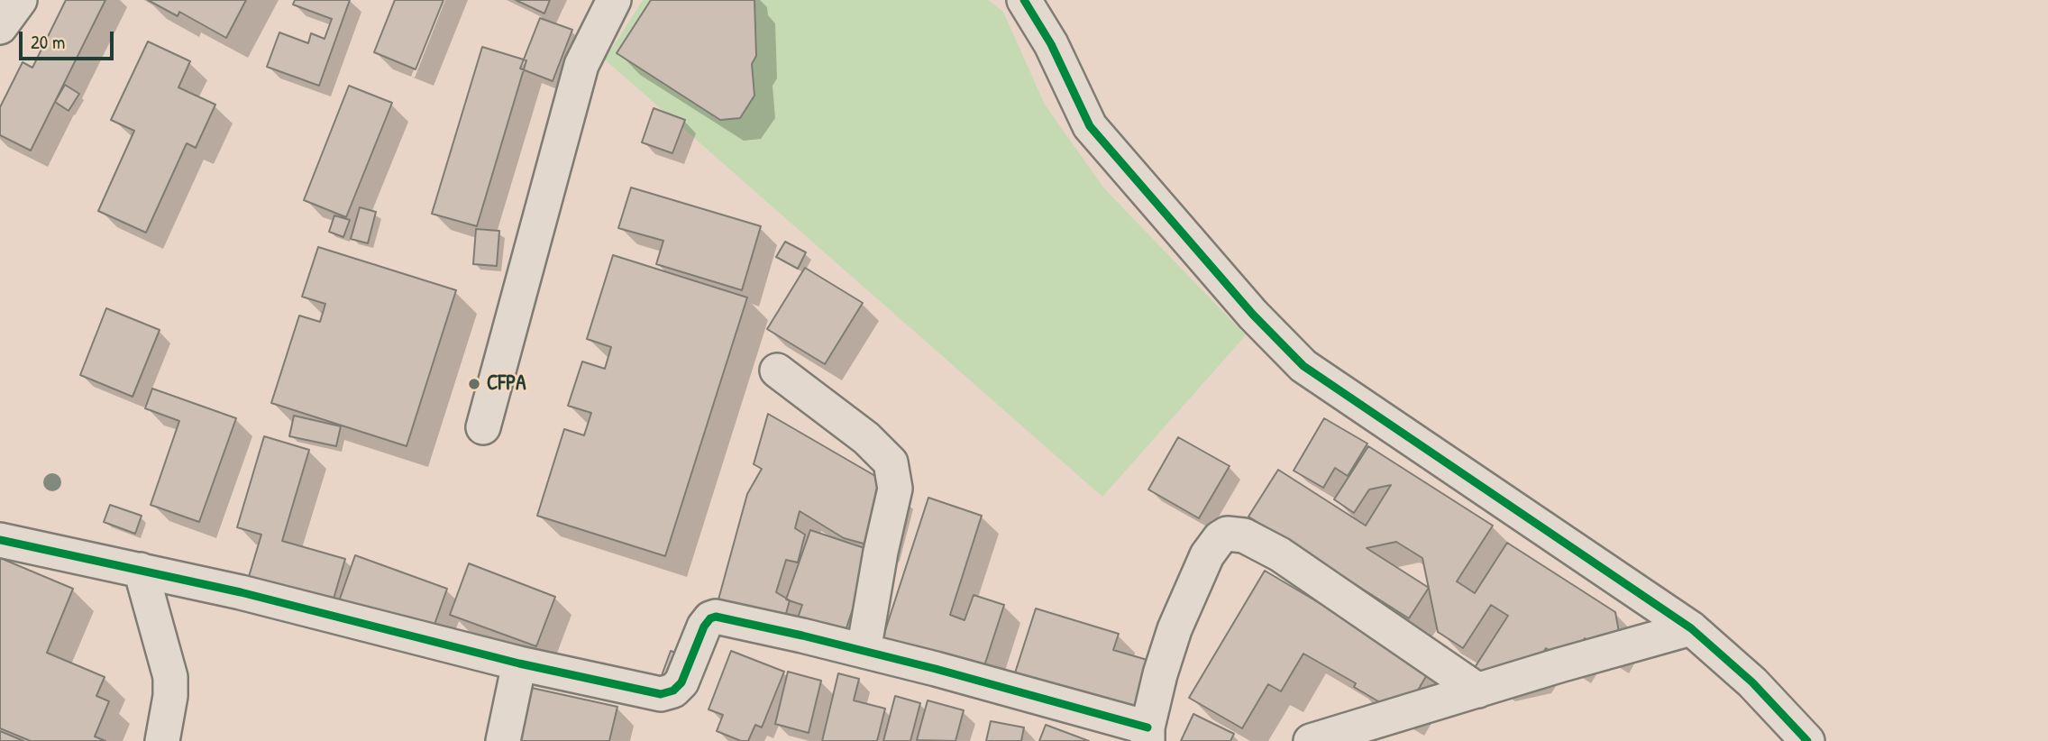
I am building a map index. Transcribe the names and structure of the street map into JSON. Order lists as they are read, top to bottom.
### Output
{
  "places": ["CFPA"],
  "scale_bar": "20 m"
}
